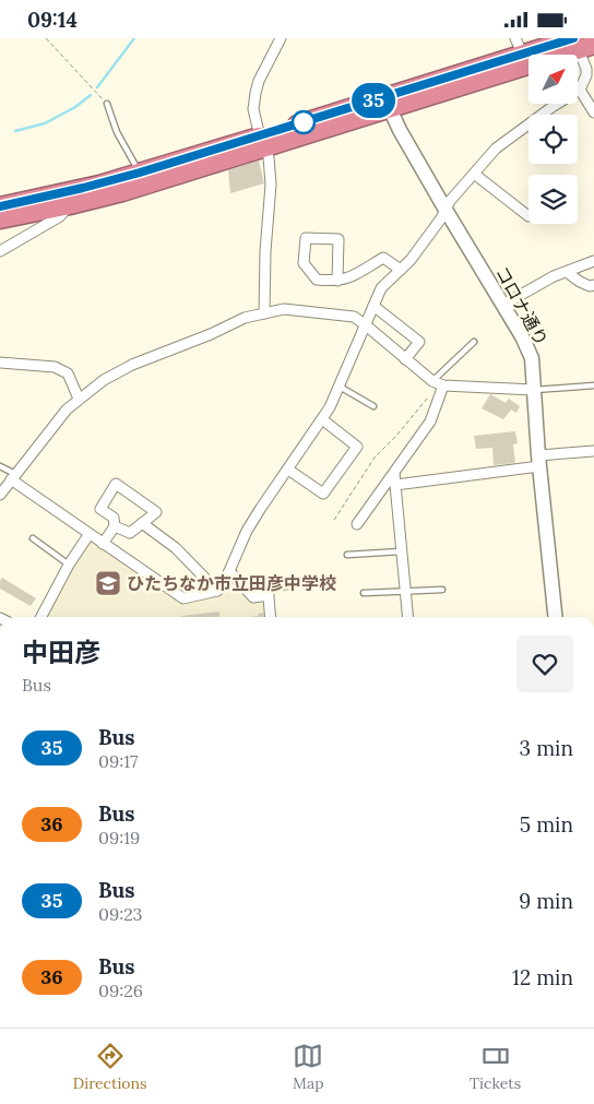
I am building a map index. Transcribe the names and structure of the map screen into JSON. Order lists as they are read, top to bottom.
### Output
{
  "streets": {
    "street": ["コロナ通り"]
  },
  "places": {
    "school or university": ["ひたちなか市立田彦中学校"]
  },
  "lines": ["bus line 35"],
  "north": "top right",
  "page": {
    "status": "09:14",
    "on_map": "35",
    "heading": ["中田彦", "Bus"],
    "list": [
      {
        "mark": "35",
        "name": "Bus",
        "note": "09:17",
        "value": "3 min"
      },
      {
        "mark": "36",
        "name": "Bus",
        "note": "09:19",
        "value": "5 min"
      },
      {
        "mark": "35",
        "name": "Bus",
        "note": "09:23",
        "value": "9 min"
      },
      {
        "mark": "36",
        "name": "Bus",
        "note": "09:26",
        "value": "12 min"
      }
    ],
    "tabs": ["Directions", "Map", "Tickets"]
  }
}
